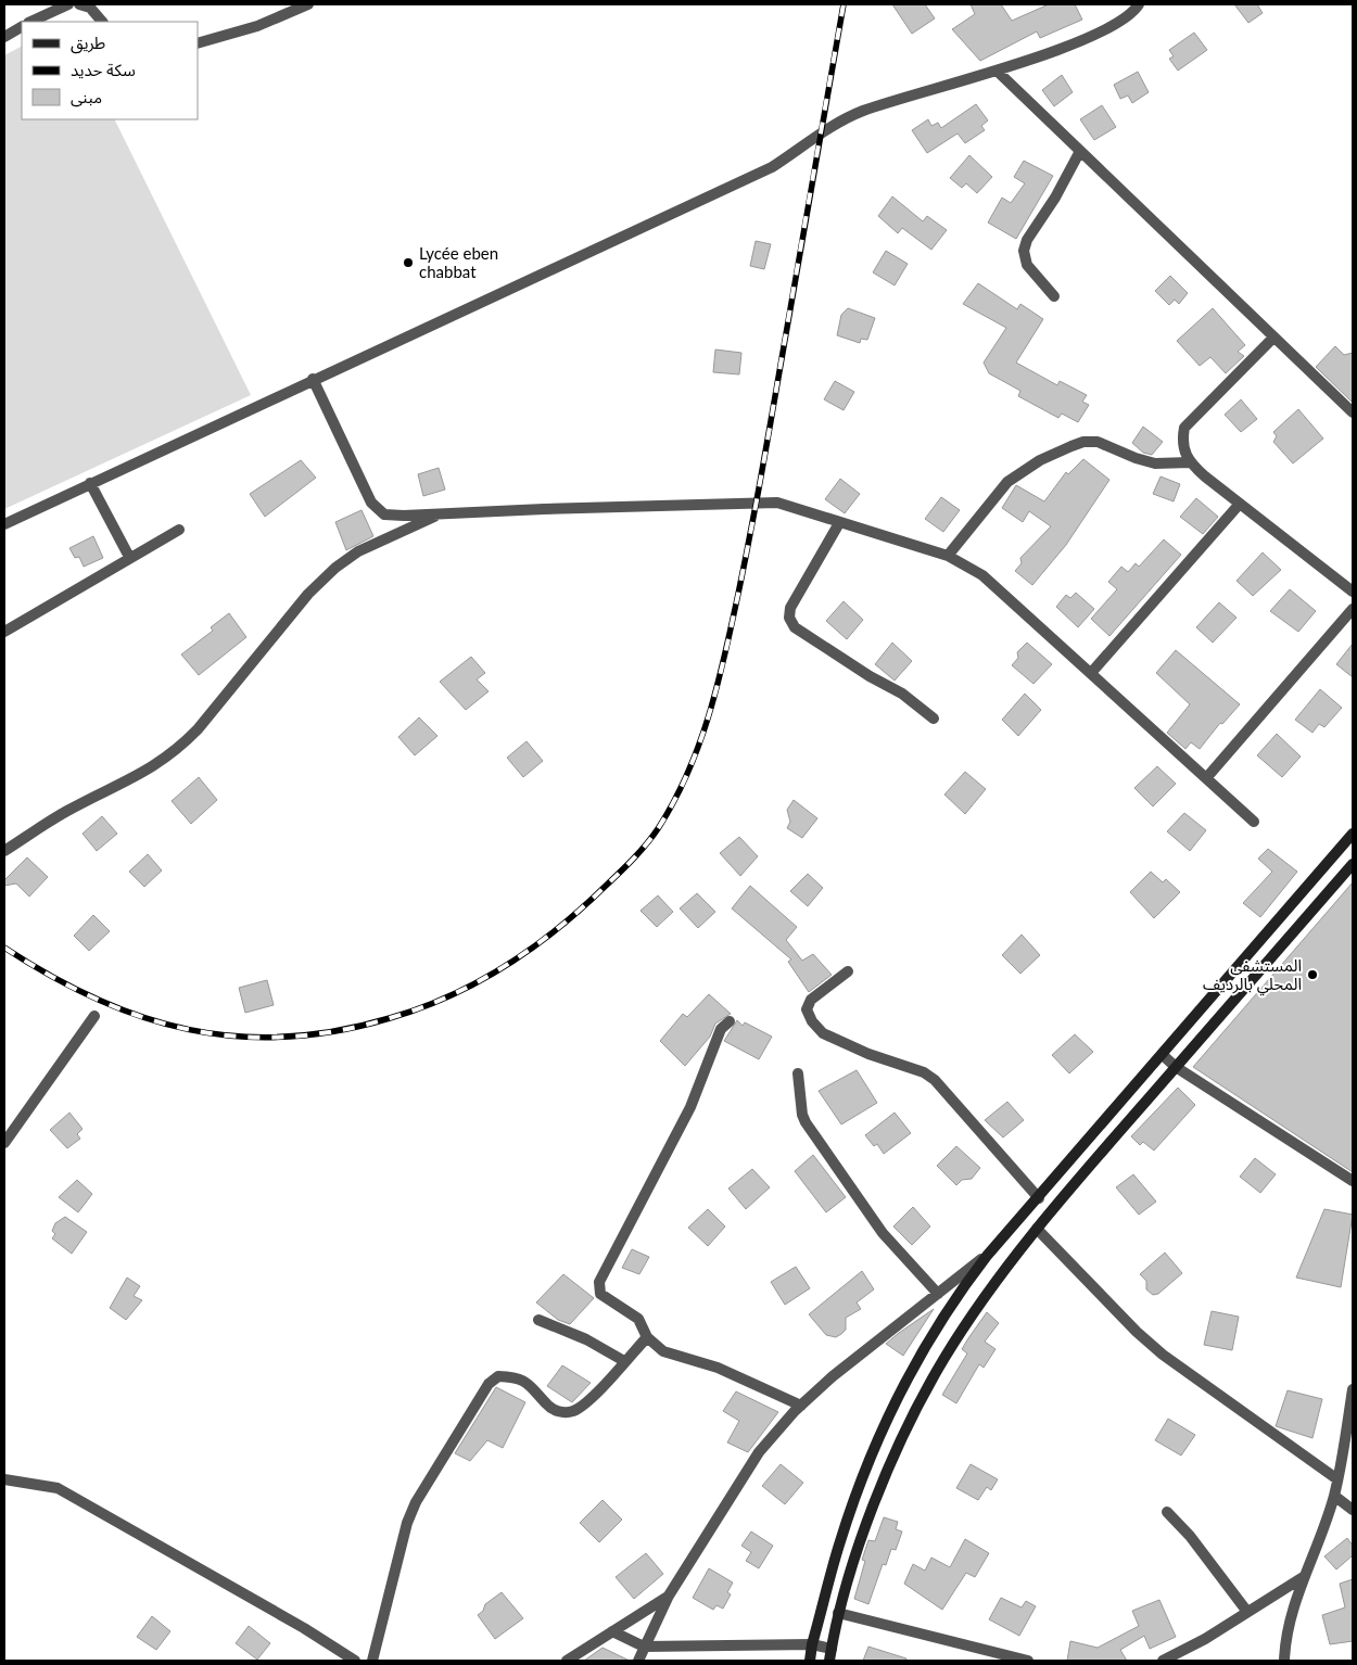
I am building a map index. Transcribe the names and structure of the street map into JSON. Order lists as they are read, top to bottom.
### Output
{
  "places": ["Lycée eben chabbat", "المستشفى المحلي بالرديف"],
  "legend": ["طريق", "سكة حديد", "مبنى"]
}
